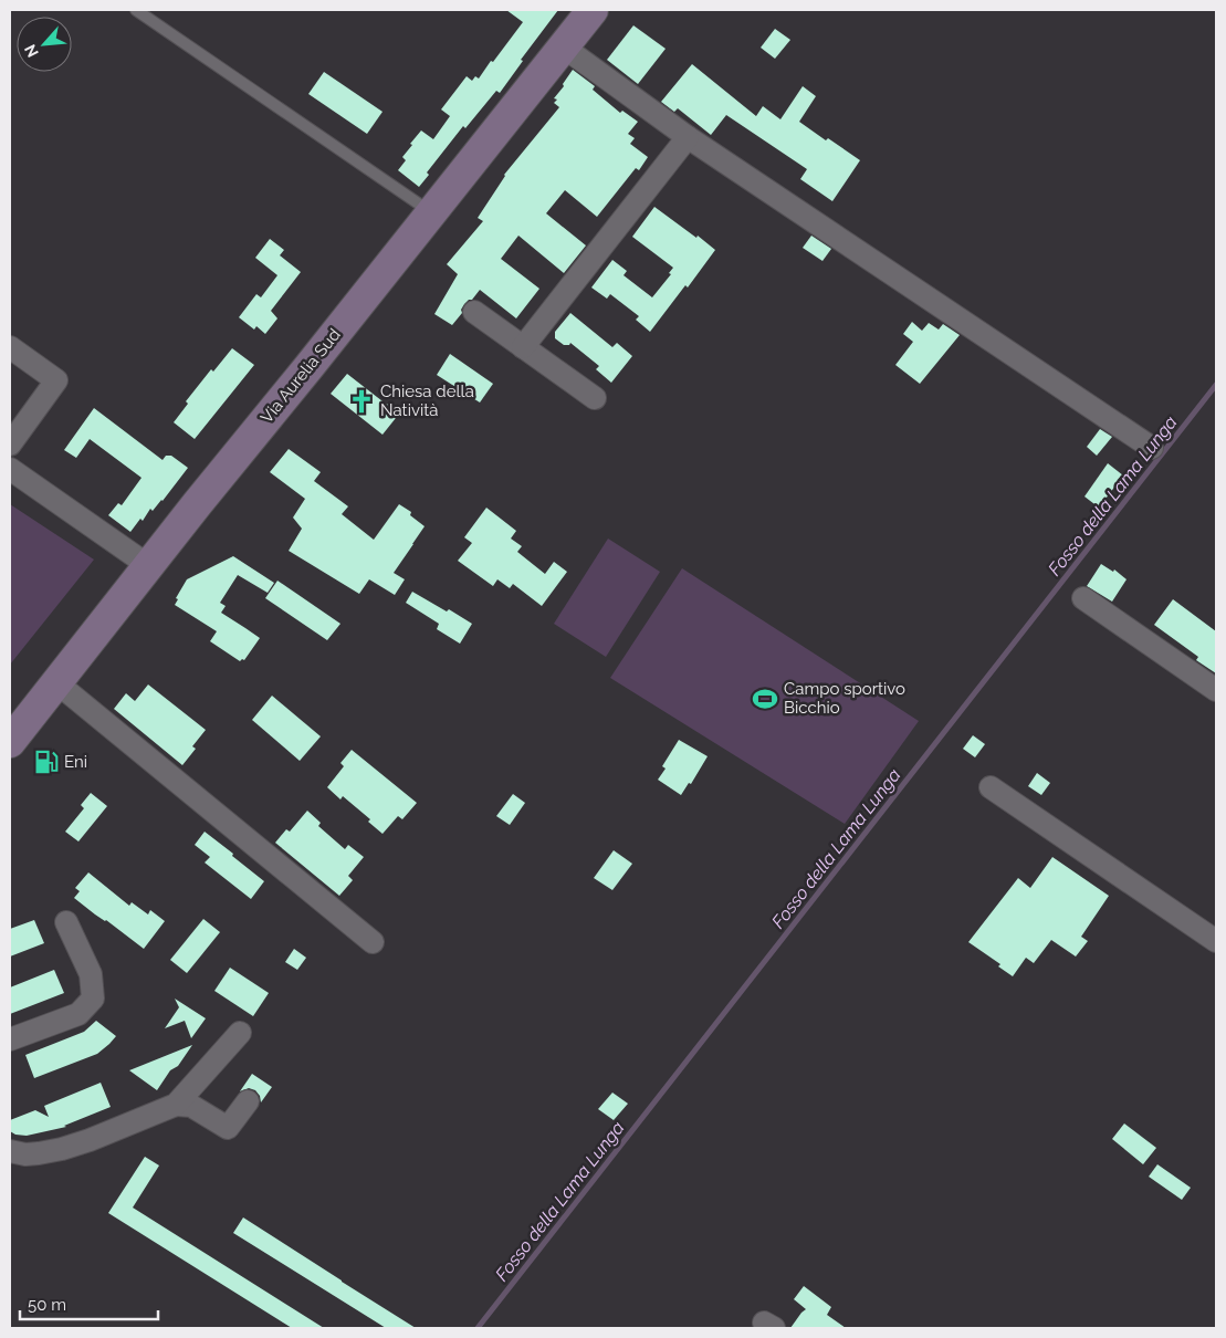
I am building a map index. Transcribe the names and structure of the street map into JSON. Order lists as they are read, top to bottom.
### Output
{
  "streets": {
    "main road": ["Via Aurelia Sud"]
  },
  "water": ["Fosso della Lama Lunga"],
  "places": {
    "church": ["Chiesa della Natività"],
    "sports": ["Campo sportivo Bicchio"],
    "fuel station": ["Eni"]
  },
  "scale_bar": "50 m",
  "north": "bottom left"
}
